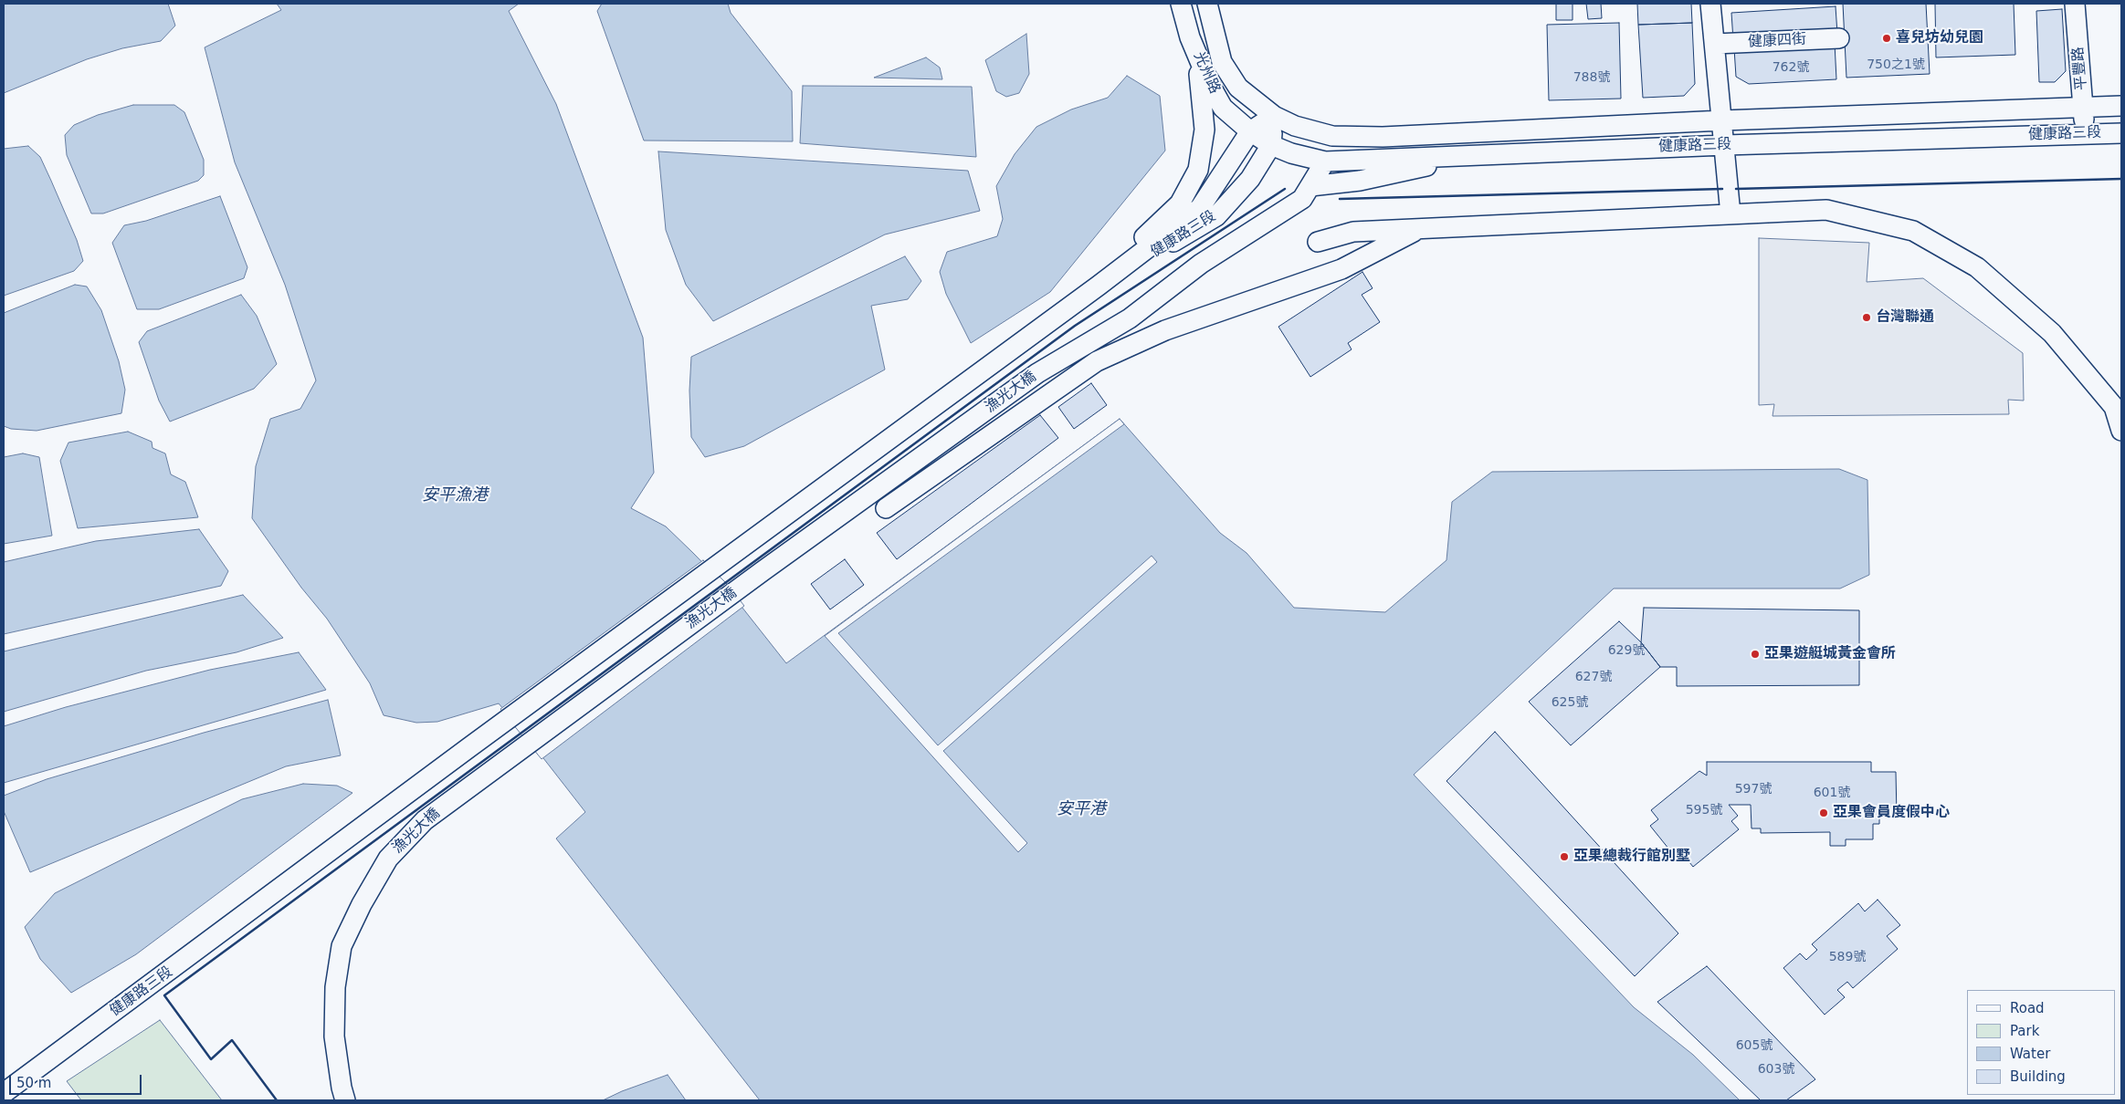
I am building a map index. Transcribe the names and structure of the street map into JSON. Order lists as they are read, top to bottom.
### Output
{
  "streets": {
    "street": [
      "健康四街",
      "平豐路",
      "光州路",
      "健康路三段",
      "漁光大橋"
    ]
  },
  "crossings": [
    ["平豐路", "健康路三段"],
    ["光州路", "健康路三段"],
    ["健康路三段", "漁光大橋"]
  ],
  "water": ["安平漁港", "安平港"],
  "places": [
    "喜兒坊幼兒園",
    "台灣聯通",
    "亞果遊艇城黃金會所",
    "亞果會員度假中心",
    "亞果總裁行館別墅"
  ],
  "house_numbers": [
    "750之1號",
    "762號",
    "788號",
    "629號",
    "627號",
    "625號",
    "597號",
    "601號",
    "595號",
    "589號",
    "605號",
    "603號"
  ],
  "legend": [
    "Road",
    "Park",
    "Water",
    "Building"
  ],
  "scale_bar": "50 m"
}
